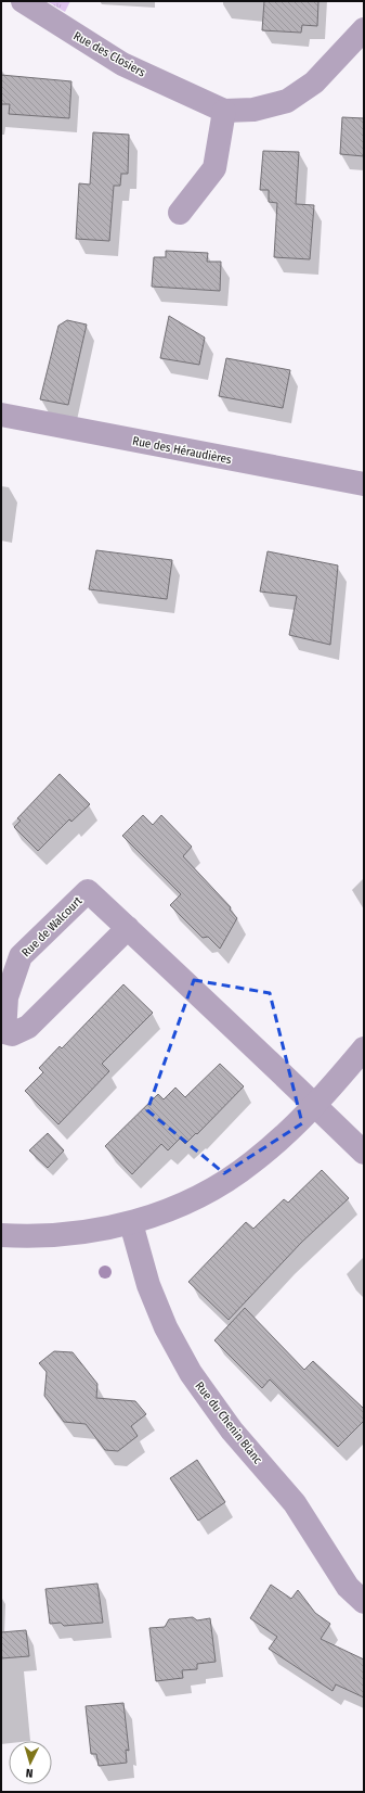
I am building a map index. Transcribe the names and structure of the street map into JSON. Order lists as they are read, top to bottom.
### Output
{
  "streets": {
    "street": [
      "Rue des Closiers",
      "Rue des Héraudières",
      "Rue de Walcourt",
      "Rue du Chenin Blanc"
    ]
  },
  "north": "bottom"
}
